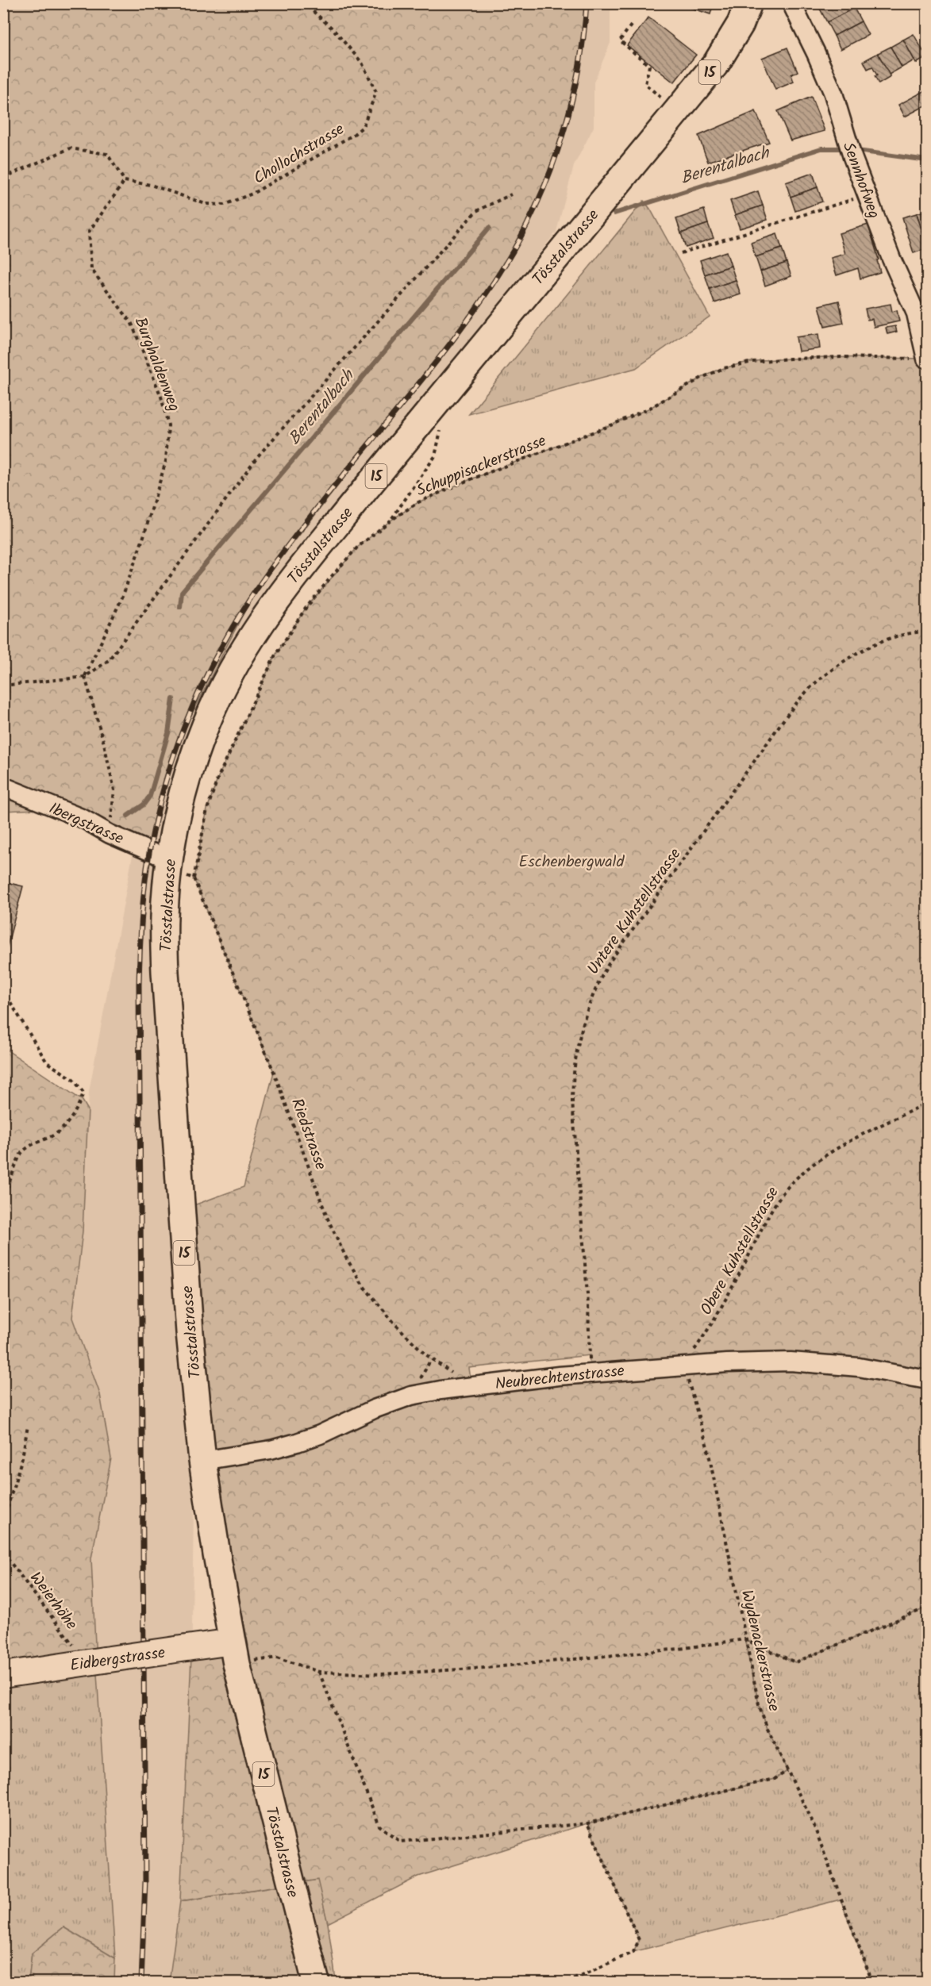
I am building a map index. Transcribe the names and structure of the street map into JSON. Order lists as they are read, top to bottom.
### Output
{
  "streets": {
    "main road": ["15", "Tösstalstrasse"],
    "street": [
      "Sennhofweg",
      "Ibergstrasse",
      "Neubrechtenstrasse",
      "Eidbergstrasse"
    ],
    "path": [
      "Chollochstrasse",
      "Burghaldenweg",
      "Schuppisackerstrasse",
      "Untere Kuhstellstrasse",
      "Riedstrasse",
      "Obere Kuhstellstrasse",
      "Weierhöhe",
      "Wydenackerstrasse"
    ]
  },
  "crossings": [
    ["Chollochstrasse", "Burghaldenweg"],
    ["Sennhofweg", "Schuppisackerstrasse"],
    ["Tösstalstrasse", "Ibergstrasse"],
    ["Tösstalstrasse", "Neubrechtenstrasse"],
    ["Tösstalstrasse", "Eidbergstrasse"],
    ["Schuppisackerstrasse", "Riedstrasse"],
    ["Untere Kuhstellstrasse", "Neubrechtenstrasse"],
    ["Riedstrasse", "Neubrechtenstrasse"],
    ["Obere Kuhstellstrasse", "Neubrechtenstrasse"],
    ["Obere Kuhstellstrasse", "Wydenackerstrasse"],
    ["Neubrechtenstrasse", "Wydenackerstrasse"],
    ["Weierhöhe", "Eidbergstrasse"]
  ],
  "water": ["Berentalbach"],
  "parks": ["Eschenbergwald"]
}
